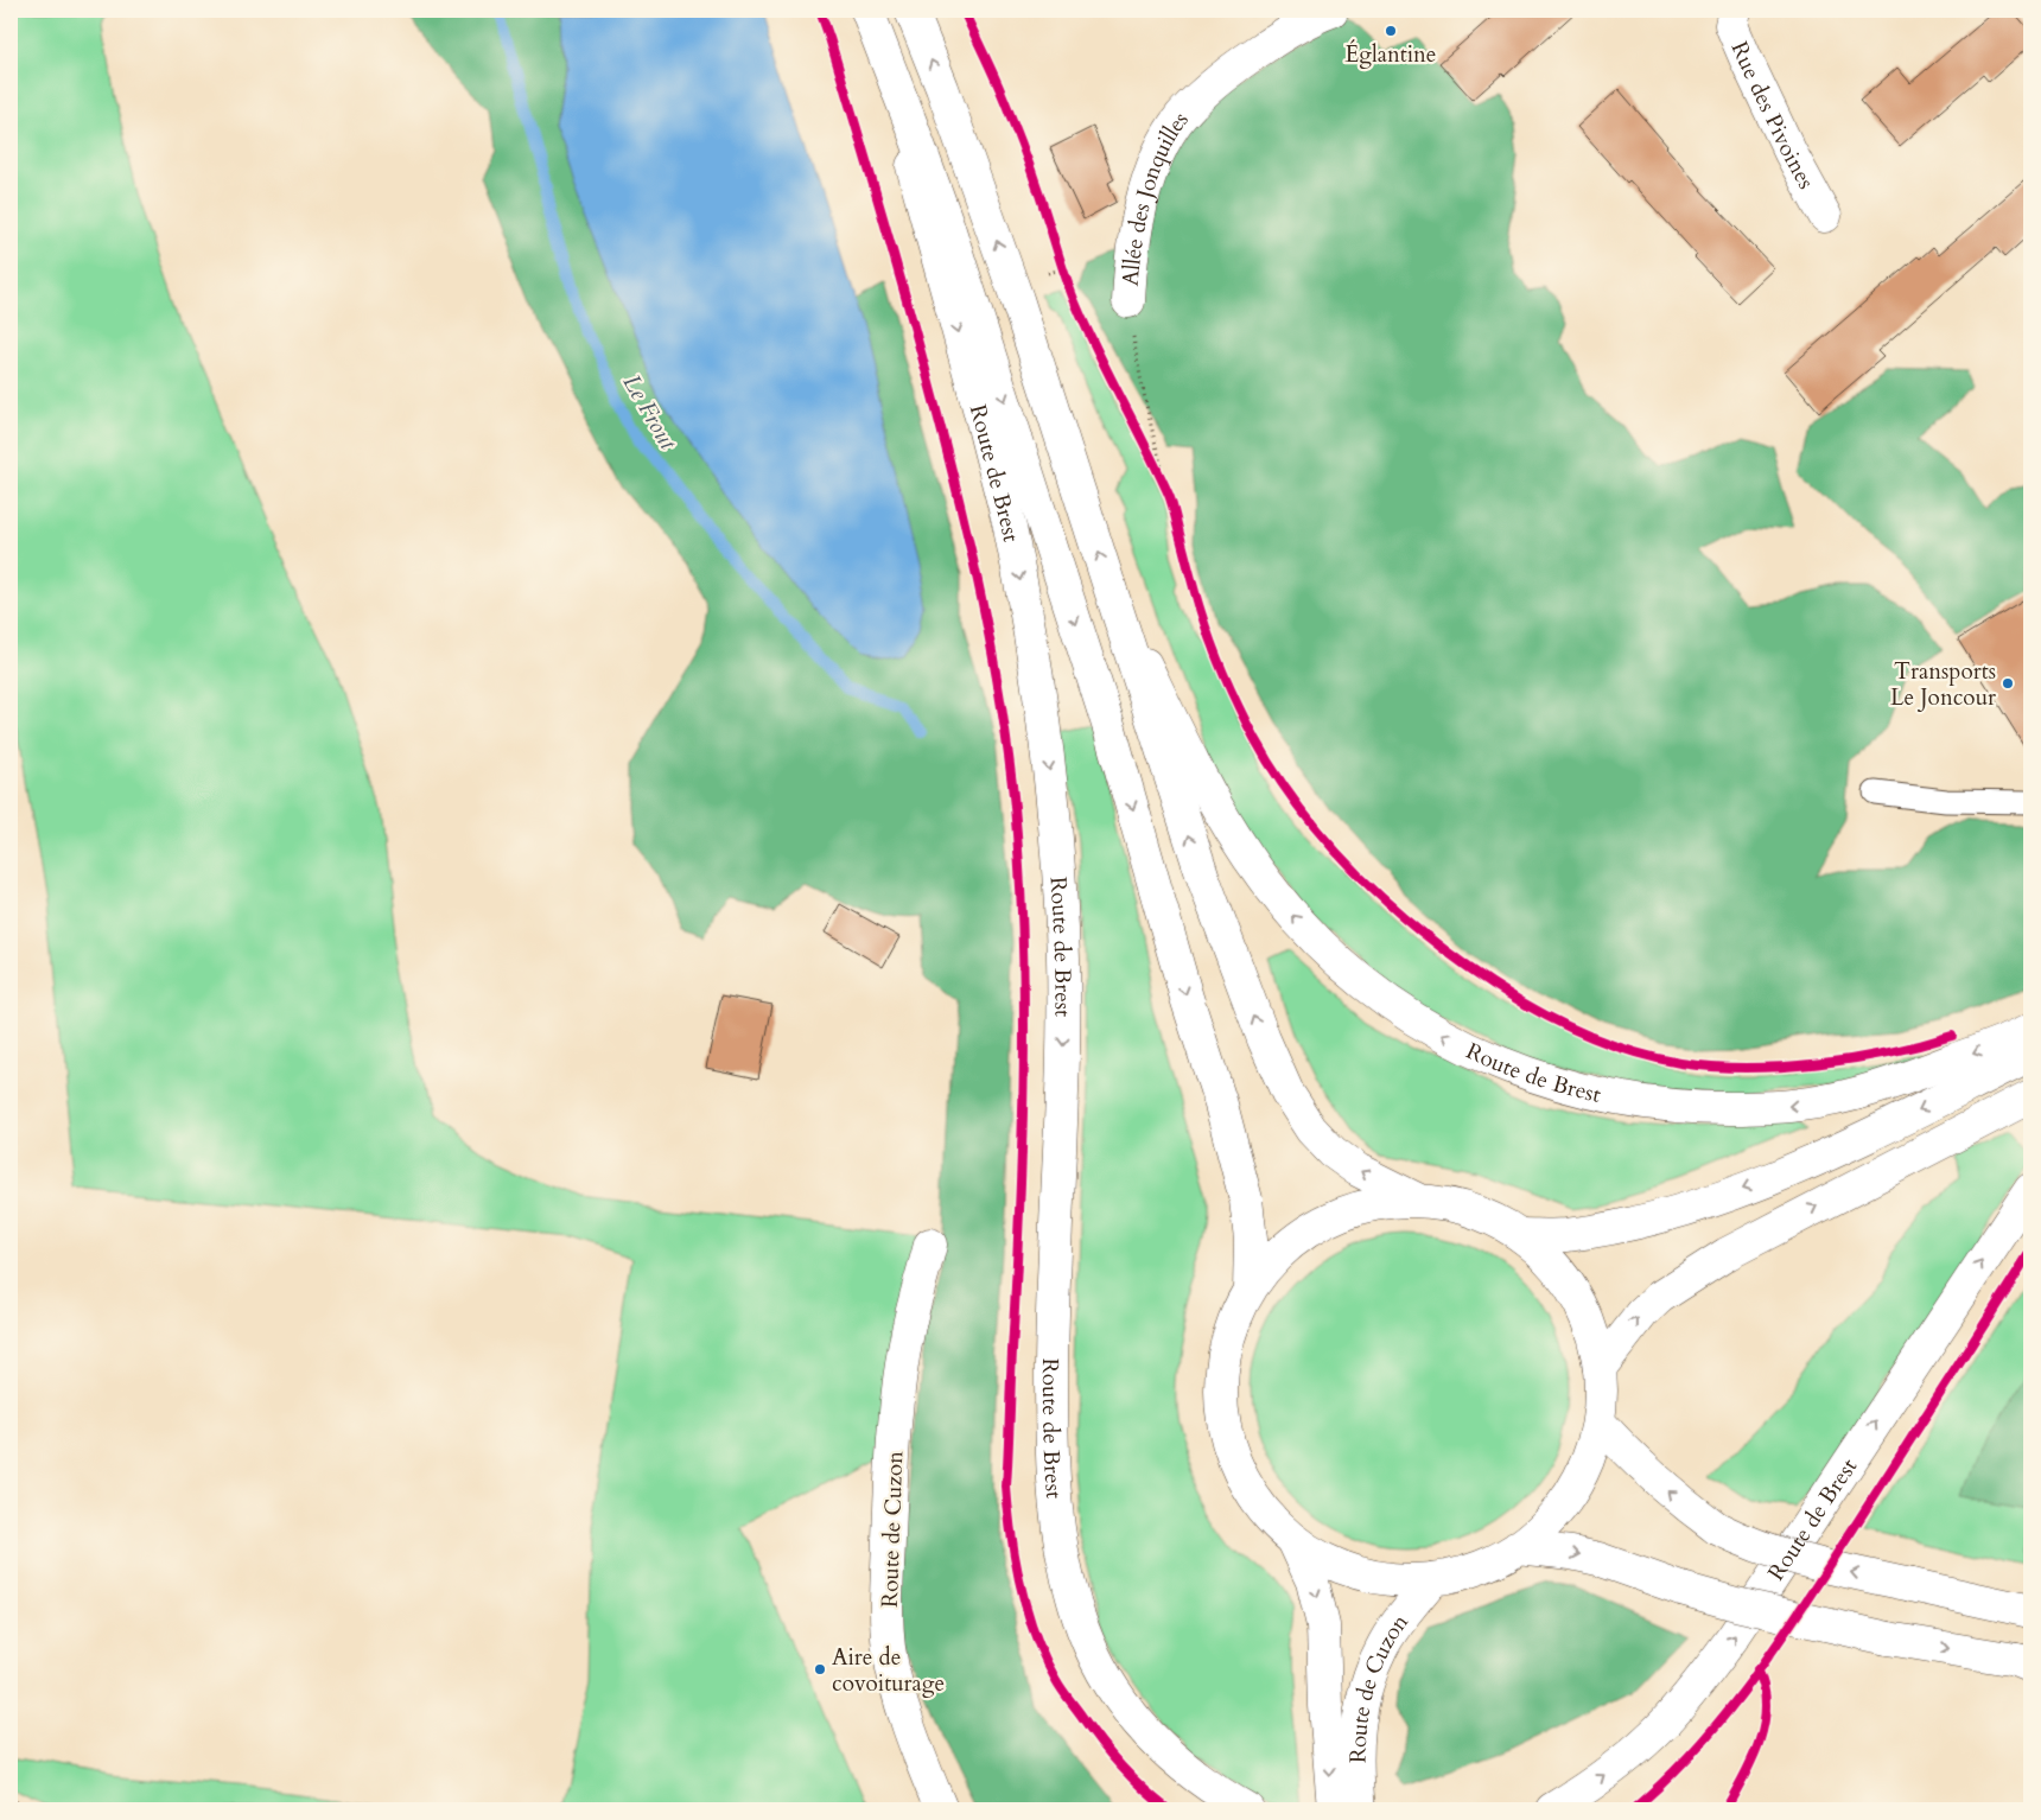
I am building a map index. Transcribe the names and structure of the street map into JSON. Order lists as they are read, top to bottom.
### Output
{
  "streets": {
    "main road": [
      "Rue des Pivoines",
      "Allée des Jonquilles",
      "Route de Brest",
      "Route de Cuzon"
    ]
  },
  "water": ["Le Frout"],
  "places": ["Églantine", "Transports Le Joncour", "Aire de covoiturage"]
}
